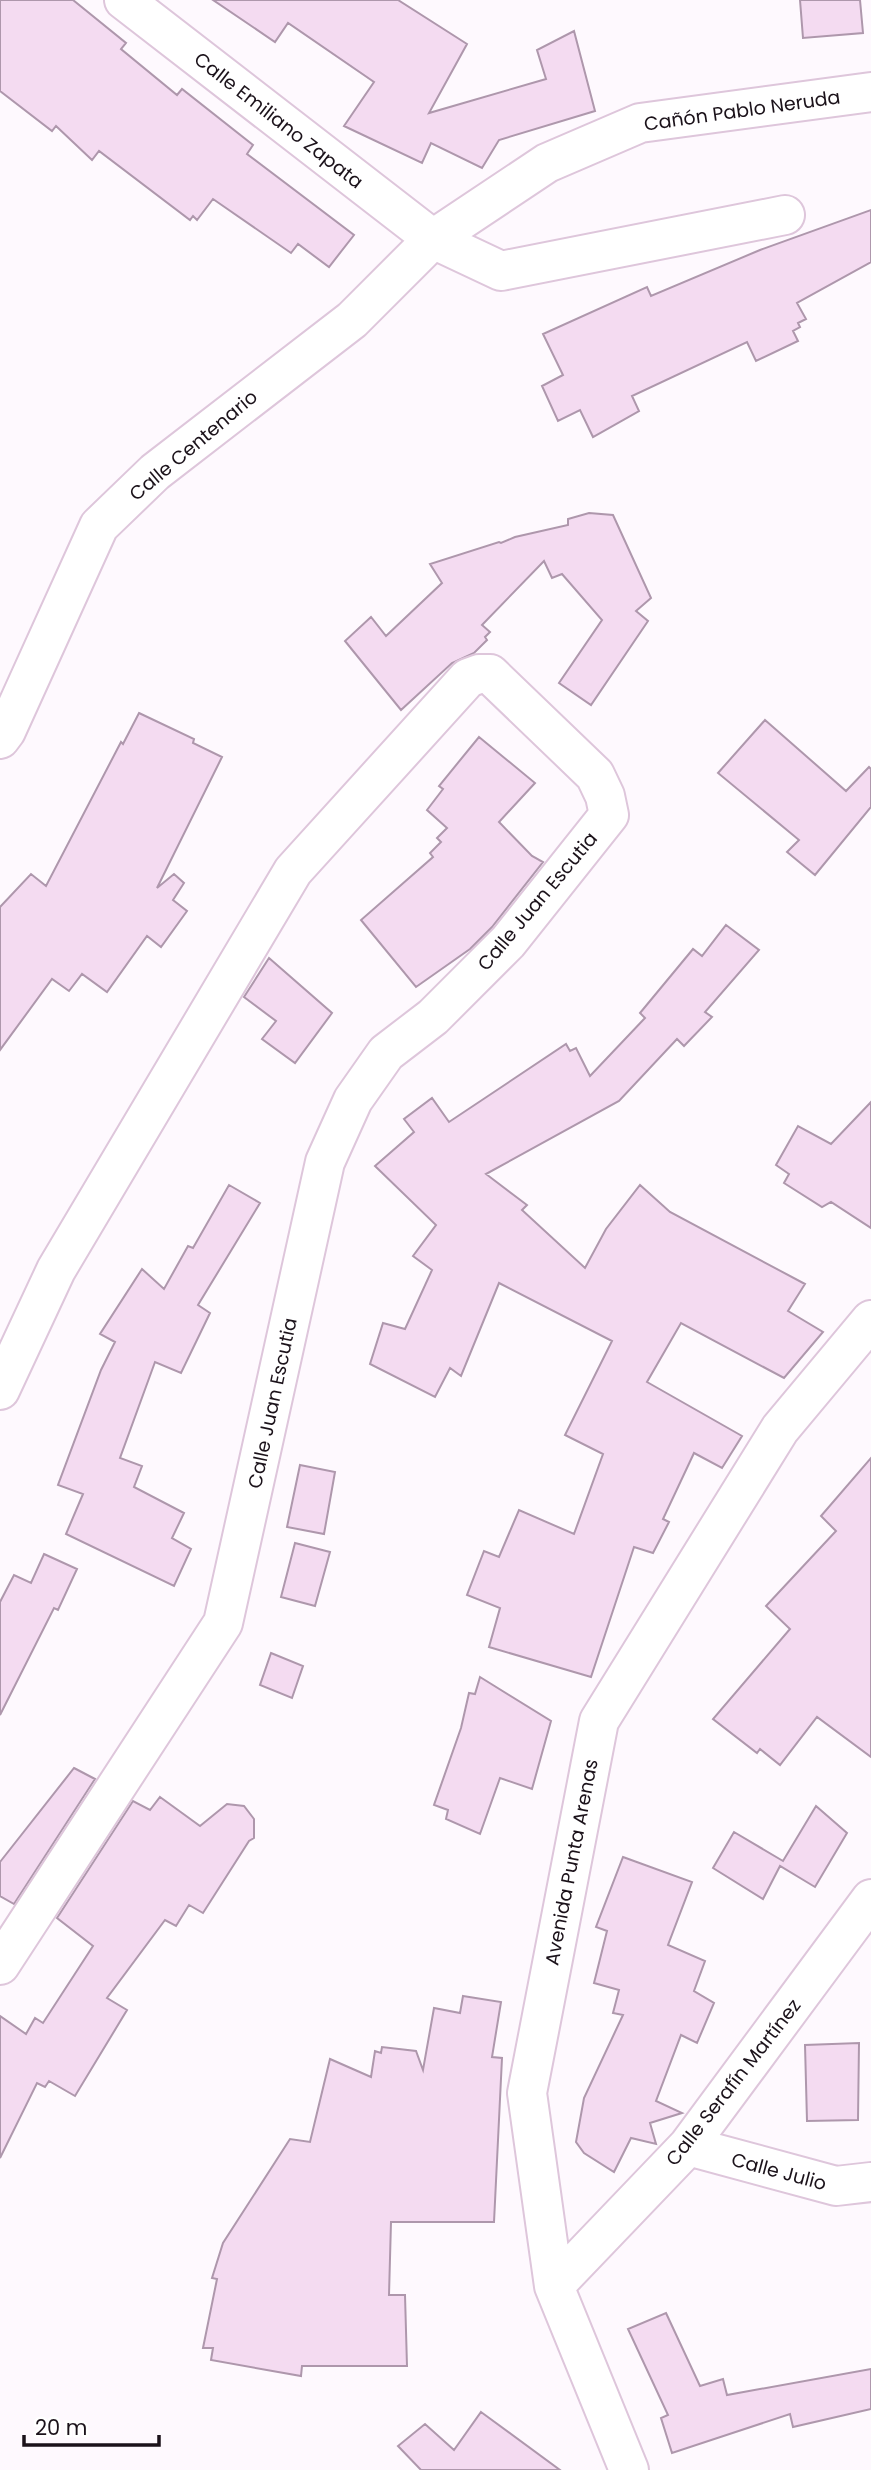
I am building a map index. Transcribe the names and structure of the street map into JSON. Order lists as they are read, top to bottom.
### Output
{
  "streets": {
    "street": [
      "Cañón Pablo Neruda",
      "Calle Emiliano Zapata",
      "Calle Centenario",
      "Calle Juan Escutia",
      "Avenida Punta Arenas",
      "Calle Serafín Martínez",
      "Calle Julio"
    ]
  },
  "crossings": [
    ["Cañón Pablo Neruda", "Calle Emiliano Zapata"],
    ["Cañón Pablo Neruda", "Calle Centenario"],
    ["Calle Emiliano Zapata", "Calle Centenario"],
    ["Avenida Punta Arenas", "Calle Serafín Martínez"],
    ["Calle Serafín Martínez", "Calle Julio"]
  ],
  "scale_bar": "20 m"
}
